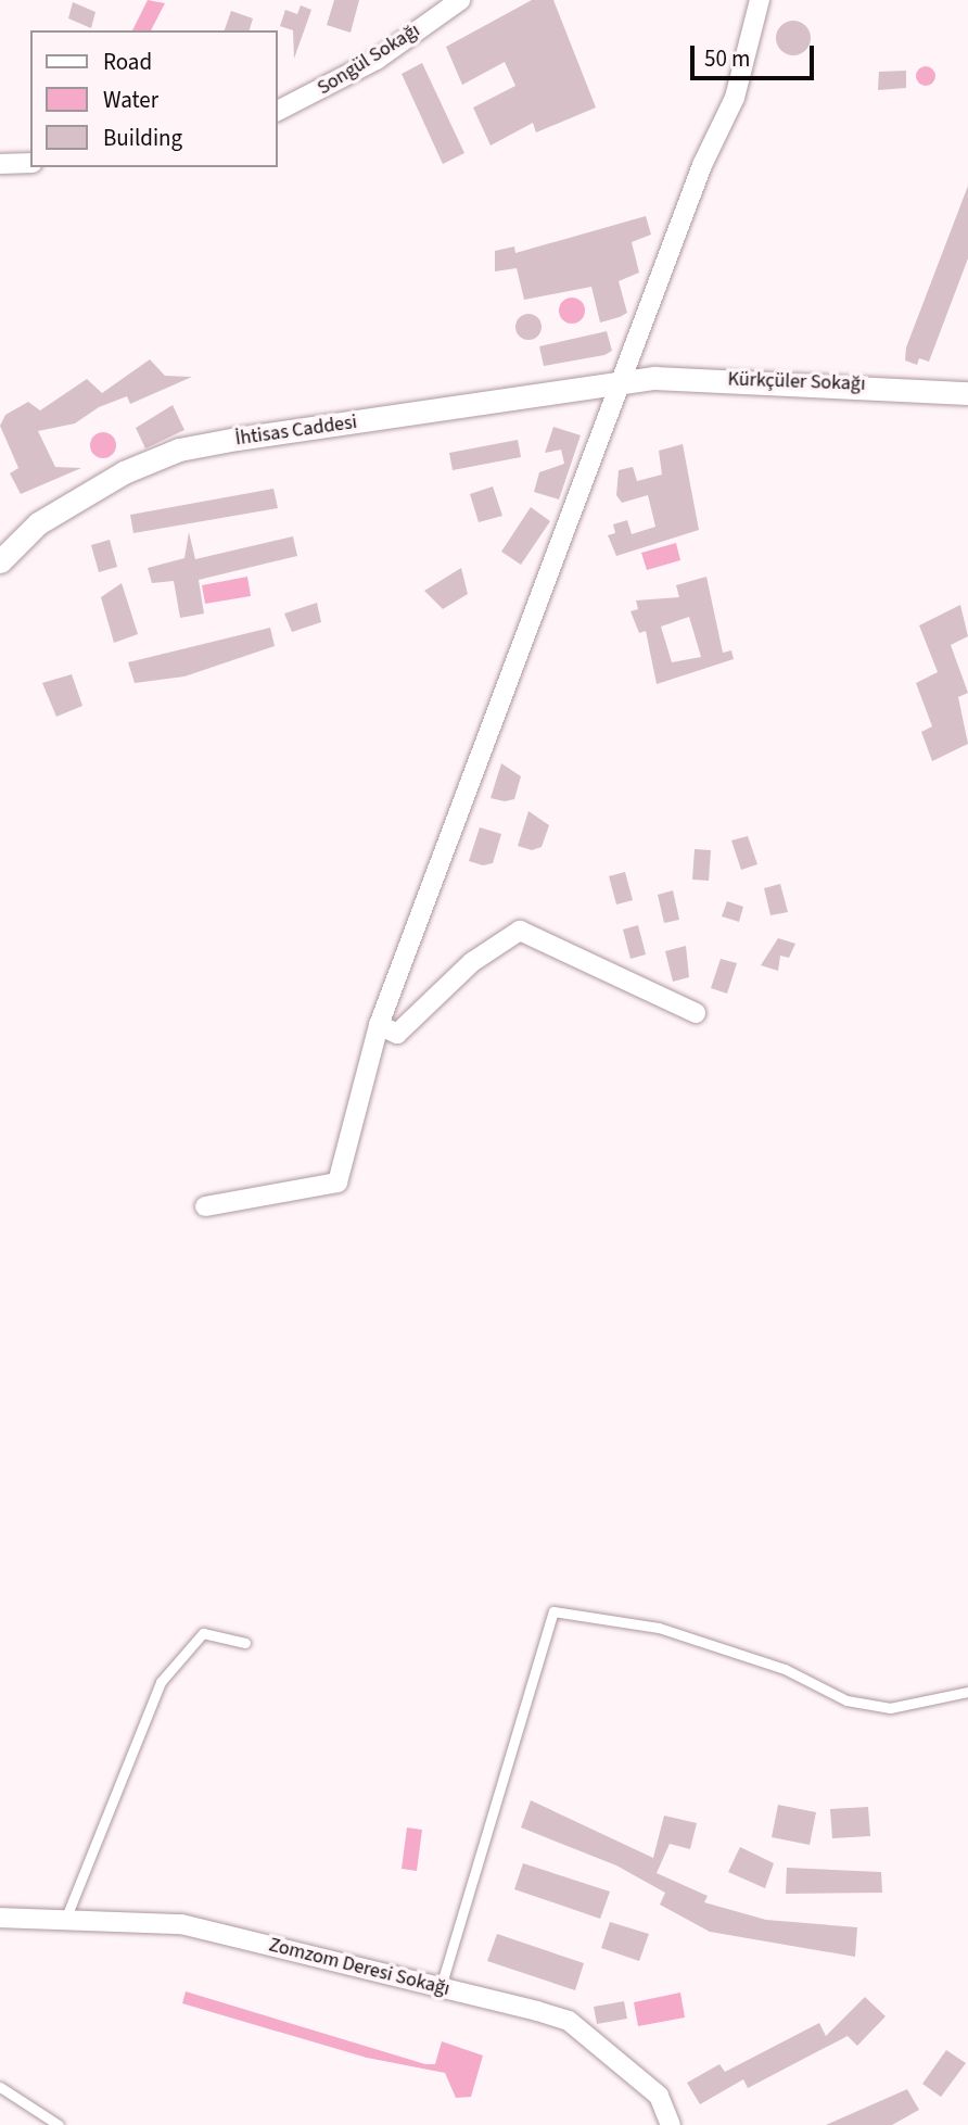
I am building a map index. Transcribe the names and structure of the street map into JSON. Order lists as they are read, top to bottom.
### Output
{
  "streets": {
    "street": [
      "Songül Sokağı",
      "Kürkçüler Sokağı",
      "İhtisas Caddesi",
      "Zomzom Deresi Sokağı"
    ]
  },
  "crossings": [
    ["Kürkçüler Sokağı", "İhtisas Caddesi"]
  ],
  "legend": ["Road", "Water", "Building"],
  "scale_bar": "50 m"
}
